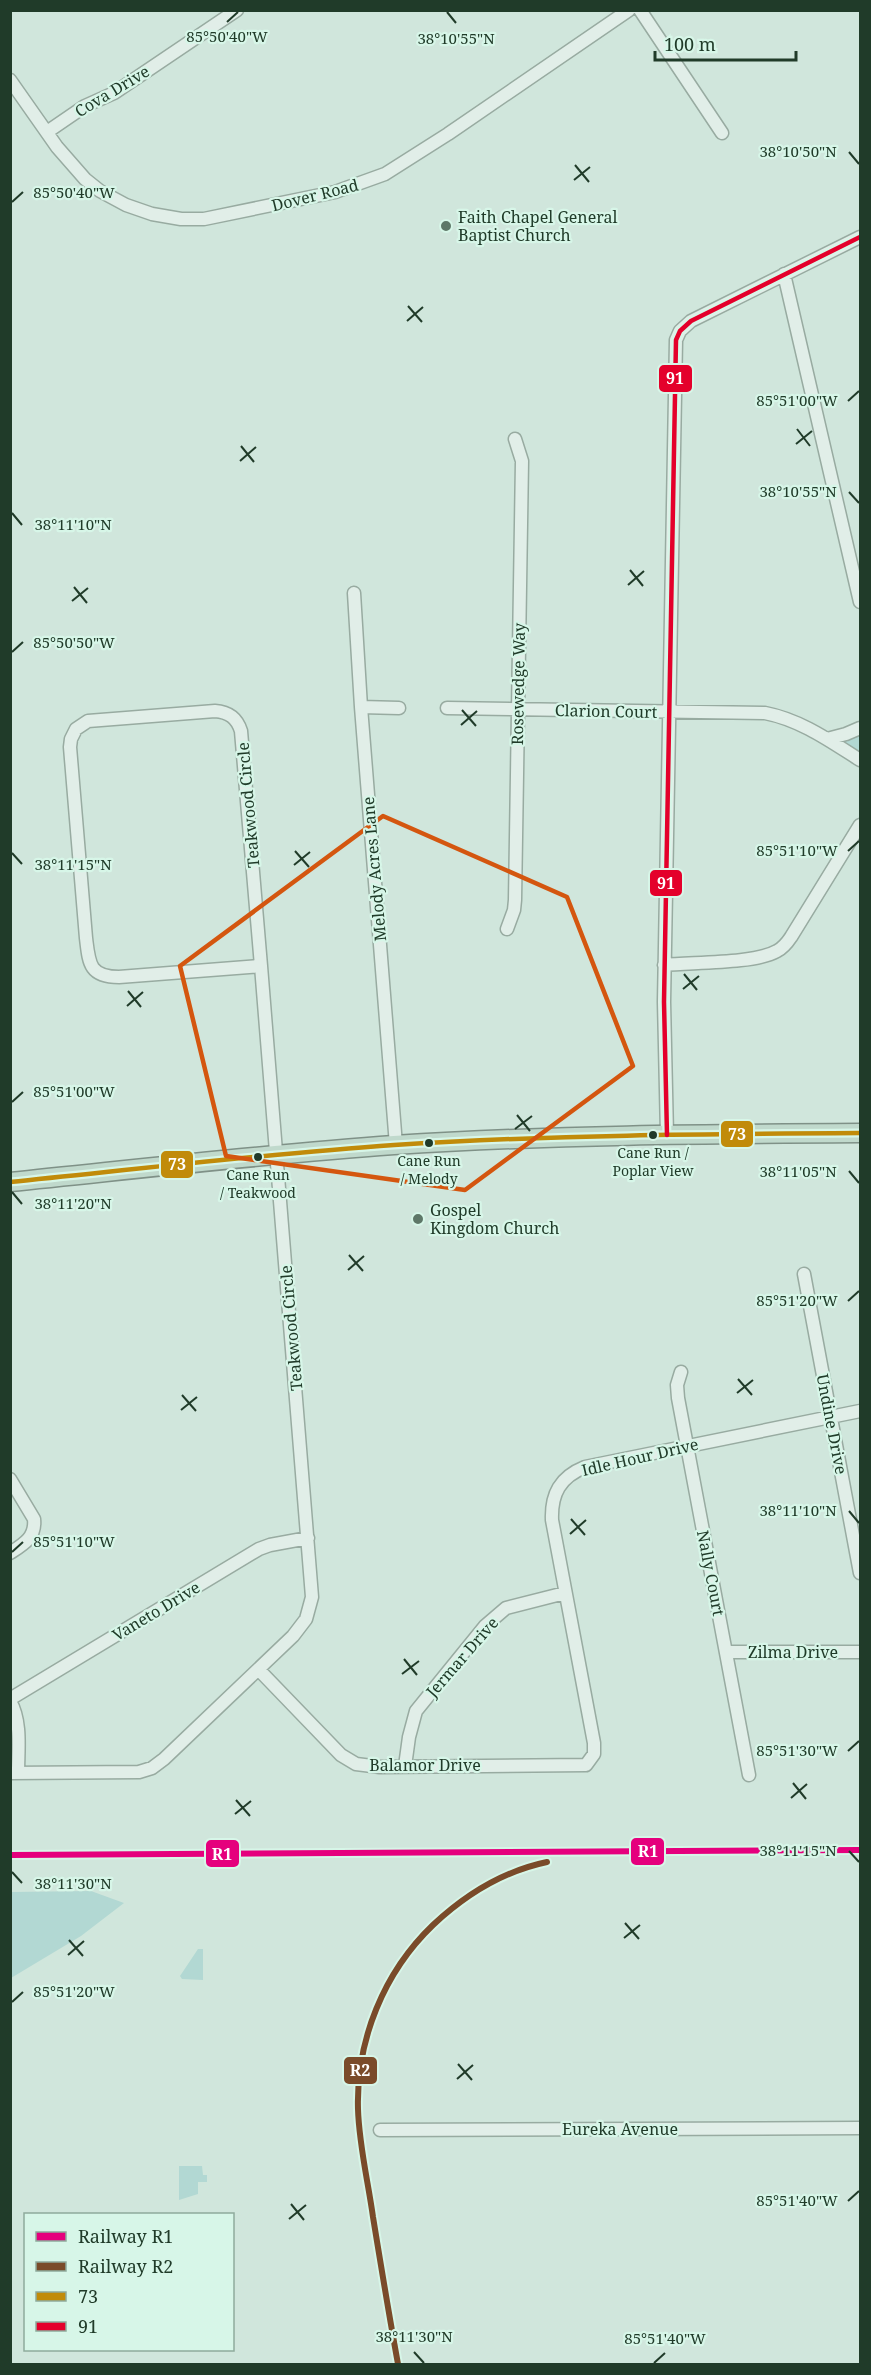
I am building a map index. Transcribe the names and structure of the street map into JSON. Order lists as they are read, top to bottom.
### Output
{
  "streets": {
    "street": [
      "Cova Drive",
      "Dover Road",
      "Rosewedge Way",
      "Clarion Court",
      "Teakwood Circle",
      "Melody Acres Lane",
      "Undine Drive",
      "Idle Hour Drive",
      "Nally Court",
      "Vaneto Drive",
      "Zilma Drive",
      "Jermar Drive",
      "Balamor Drive",
      "Eureka Avenue"
    ]
  },
  "crossings": [
    ["Cova Drive", "Dover Road"],
    ["Rosewedge Way", "Clarion Court"],
    ["Teakwood Circle", "Vaneto Drive"],
    ["Teakwood Circle", "Balamor Drive"],
    ["Undine Drive", "Idle Hour Drive"],
    ["Idle Hour Drive", "Nally Court"],
    ["Idle Hour Drive", "Jermar Drive"],
    ["Idle Hour Drive", "Balamor Drive"],
    ["Nally Court", "Zilma Drive"],
    ["Jermar Drive", "Balamor Drive"]
  ],
  "places": [
    "Faith Chapel General Baptist Church",
    "Cane Run / Poplar View",
    "Cane Run / Melody",
    "Cane Run / Teakwood",
    "Gospel Kingdom Church"
  ],
  "lines": [
    "transit line 91",
    "transit line 73",
    "rail line R1",
    "rail line R2"
  ],
  "legend": [
    "Railway R1",
    "Railway R2",
    "73",
    "91"
  ],
  "scale_bar": "100 m",
  "coordinates": [
    "85°50'40\"W",
    "38°10'55\"N",
    "38°10'50\"N",
    "85°51'00\"W",
    "38°11'10\"N",
    "85°50'50\"W",
    "85°51'10\"W",
    "38°11'15\"N",
    "38°11'05\"N",
    "38°11'20\"N",
    "85°51'20\"W",
    "85°51'30\"W",
    "38°11'30\"N",
    "85°51'40\"W"
  ]
}
